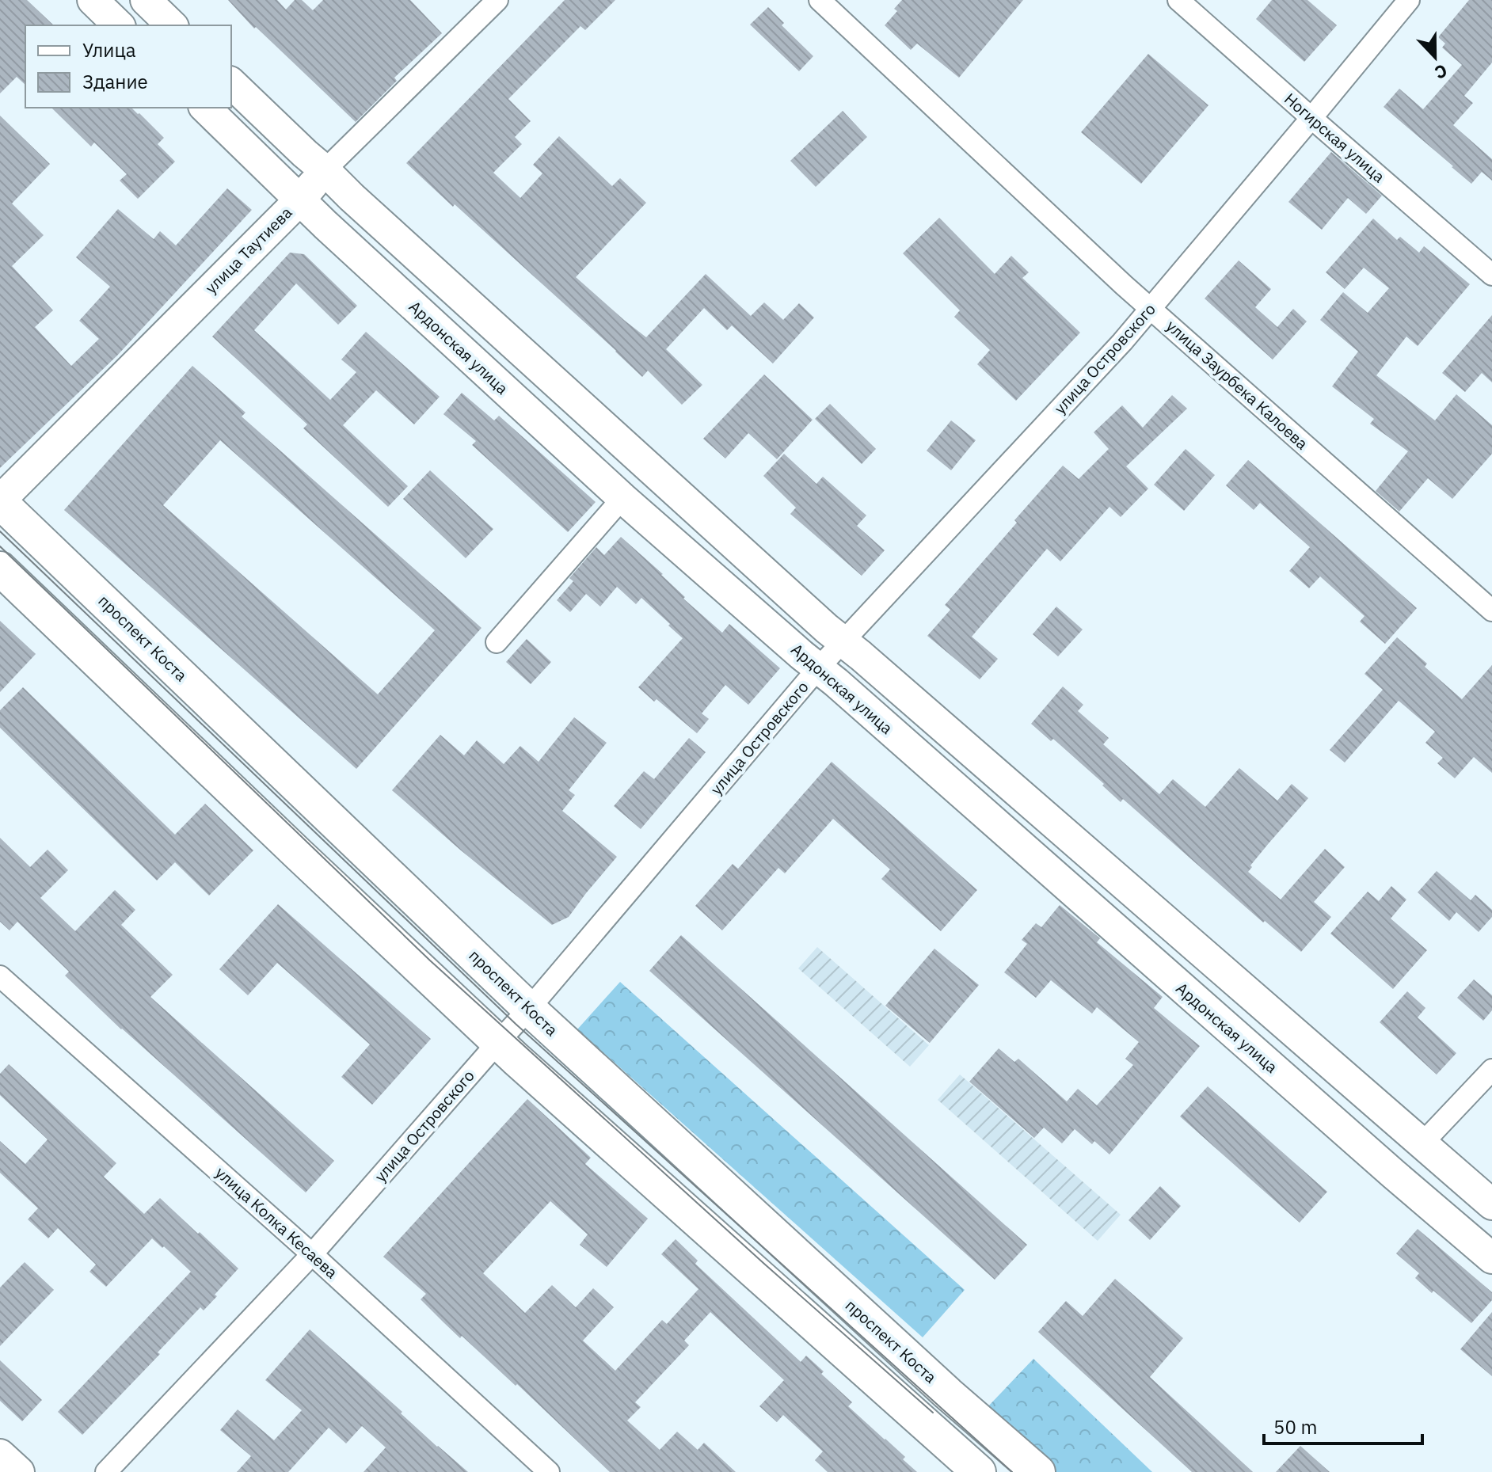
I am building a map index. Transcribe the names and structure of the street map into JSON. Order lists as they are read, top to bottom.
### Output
{
  "streets": {
    "main road": ["улица Таутиева", "Ардонская улица", "проспект Коста"],
    "street": [
      "Ногирская улица",
      "улица Островского",
      "улица Заурбека Калоева",
      "улица Колка Кесаева"
    ]
  },
  "crossings": [
    ["Ногирская улица", "улица Островского"],
    ["улица Таутиева", "Ардонская улица"],
    ["улица Таутиева", "проспект Коста"],
    ["Ардонская улица", "улица Островского"],
    ["улица Островского", "улица Заурбека Калоева"],
    ["улица Островского", "проспект Коста"],
    ["улица Островского", "улица Колка Кесаева"]
  ],
  "legend": ["Улица", "Здание"],
  "scale_bar": "50 m",
  "north": "bottom"
}
